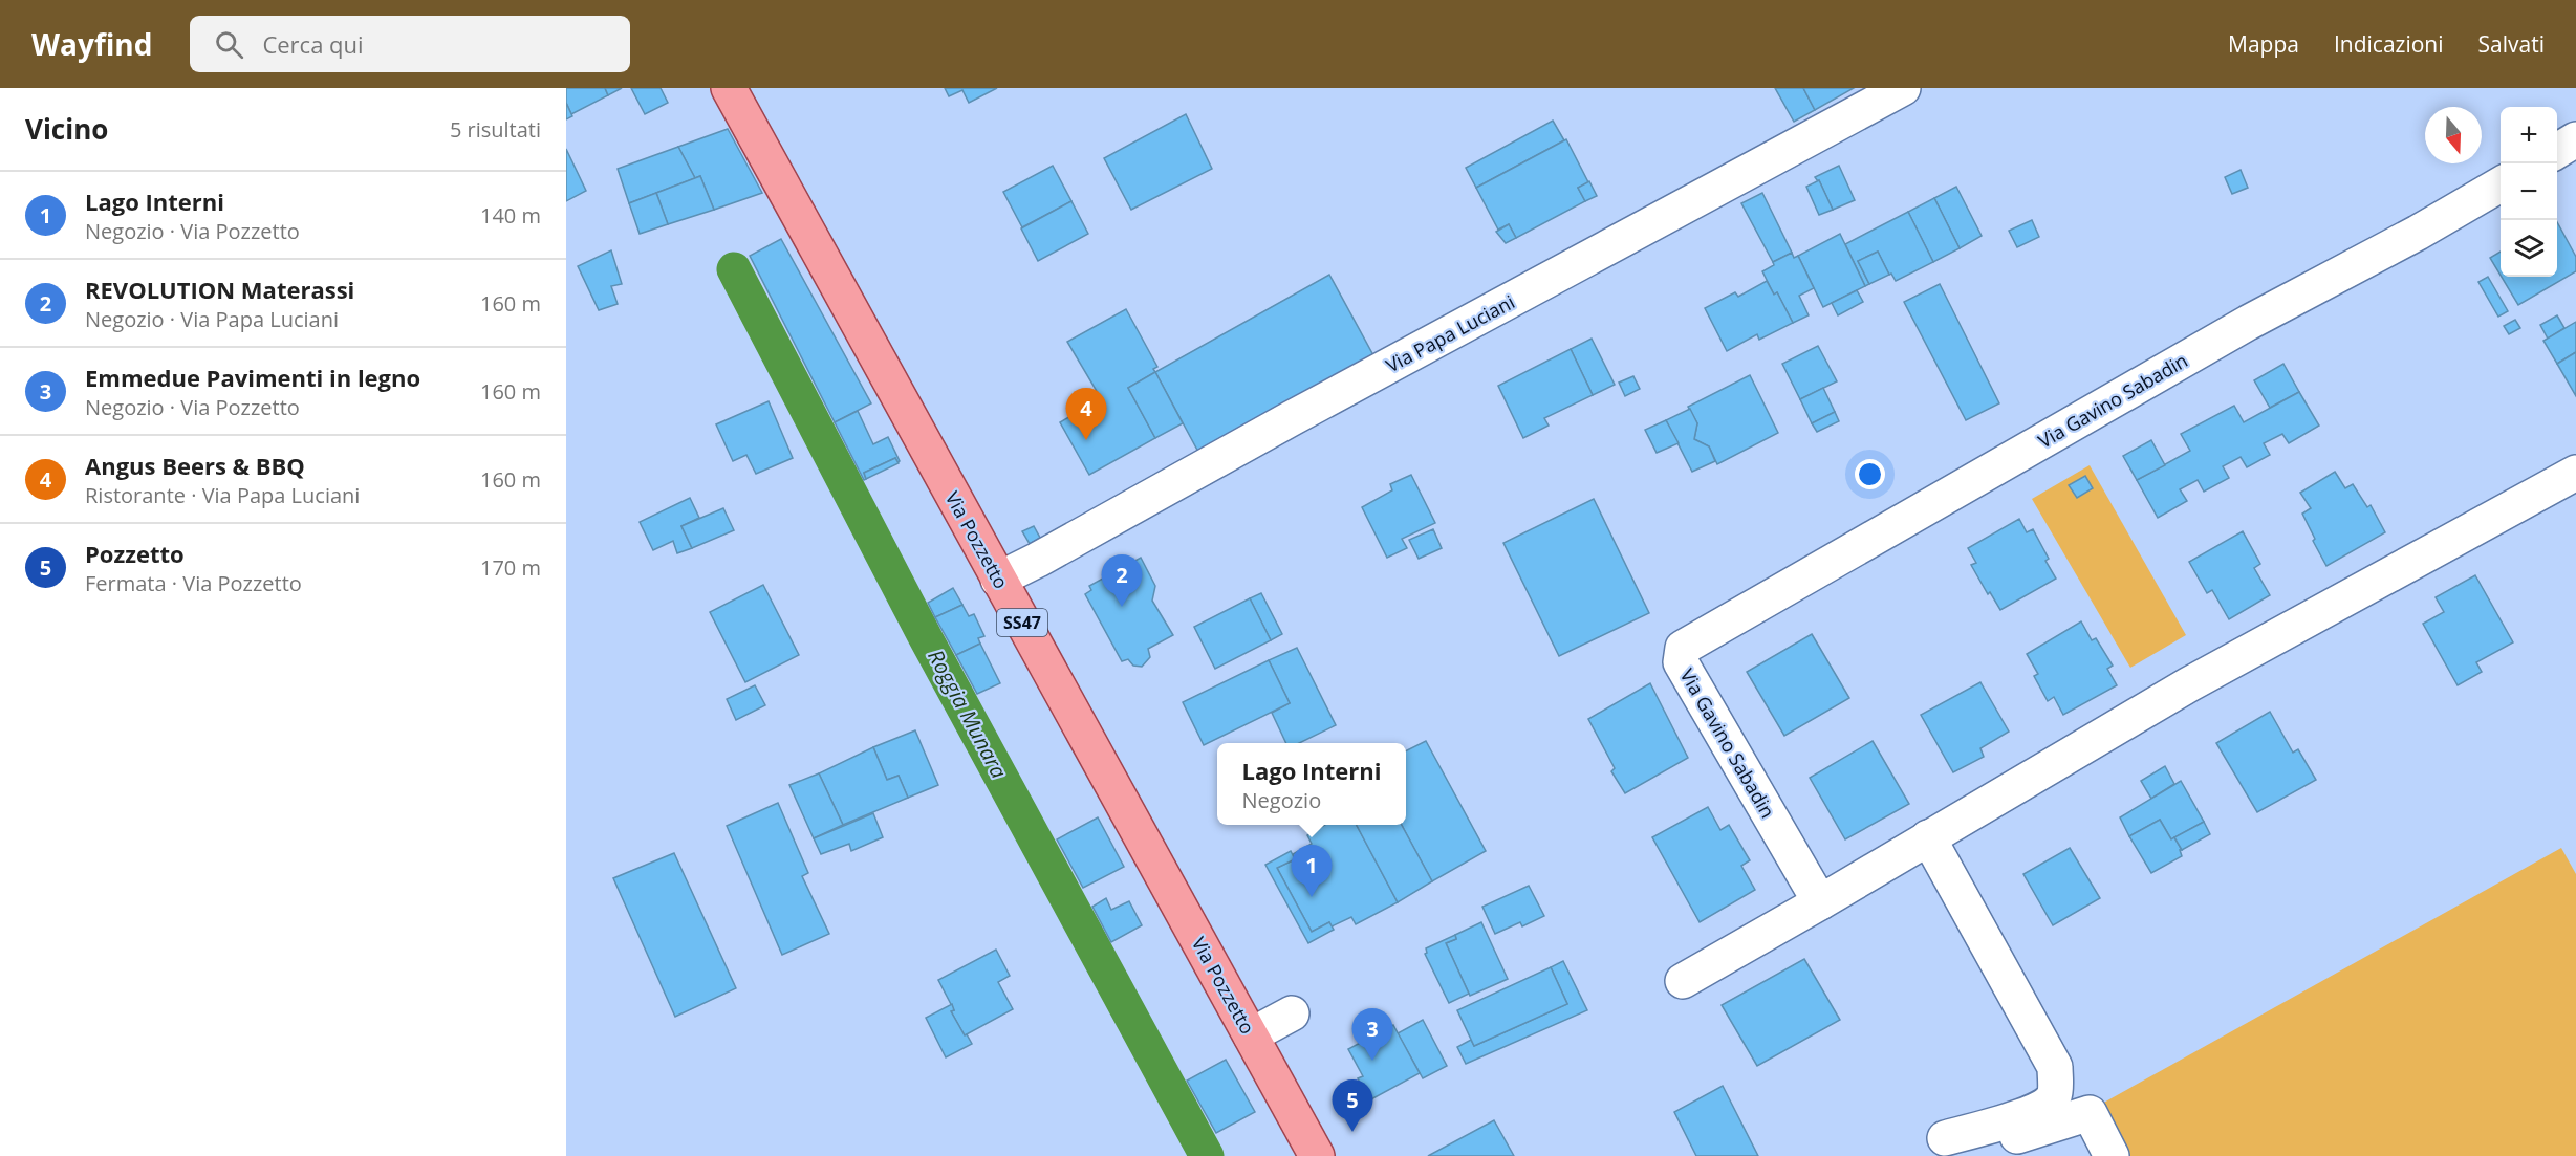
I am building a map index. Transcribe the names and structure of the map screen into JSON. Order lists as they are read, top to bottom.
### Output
{
  "streets": {
    "main road": ["Via Pozzetto", "SS47"],
    "street": ["Via Papa Luciani", "Via Gavino Sabadin"]
  },
  "crossings": [
    ["Via Papa Luciani", "Via Pozzetto"]
  ],
  "water": ["Roggia Munara"],
  "north": "bottom",
  "page": {
    "header": "Wayfind",
    "search": "Cerca qui",
    "nav": ["Mappa", "Indicazioni", "Salvati"],
    "heading": ["Vicino", "5 risultati"],
    "map_buttons": ["+", "−"],
    "list": [
      {
        "mark": "1",
        "name": "Lago Interni",
        "note": "Negozio · Via Pozzetto",
        "value": "140 m"
      },
      {
        "mark": "2",
        "name": "REVOLUTION Materassi",
        "note": "Negozio · Via Papa Luciani",
        "value": "160 m"
      },
      {
        "mark": "3",
        "name": "Emmedue Pavimenti in legno",
        "note": "Negozio · Via Pozzetto",
        "value": "160 m"
      },
      {
        "mark": "4",
        "name": "Angus Beers & BBQ",
        "note": "Ristorante · Via Papa Luciani",
        "value": "160 m"
      },
      {
        "mark": "5",
        "name": "Pozzetto",
        "note": "Fermata · Via Pozzetto",
        "value": "170 m"
      }
    ],
    "pins": [
      "4",
      "2",
      "1",
      "3",
      "5"
    ],
    "popup": ["Lago Interni", "Negozio"]
  }
}
